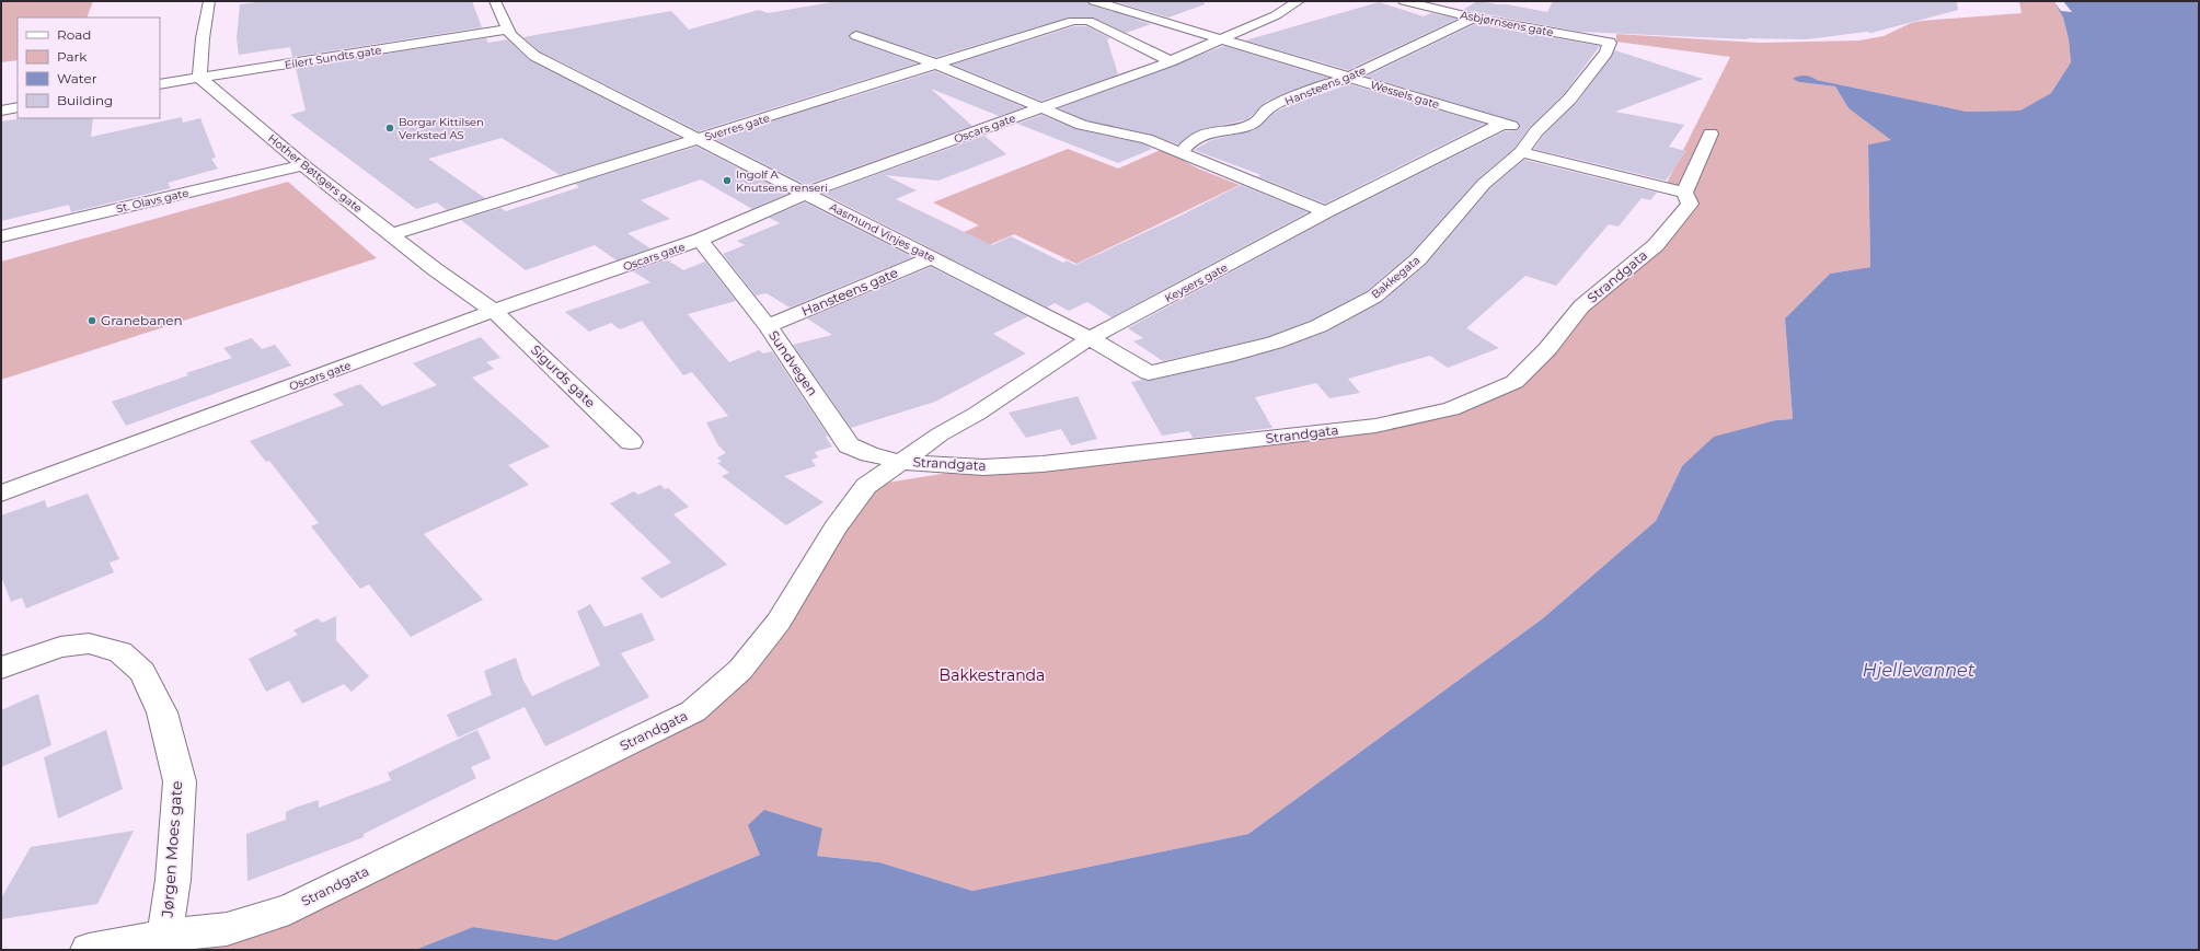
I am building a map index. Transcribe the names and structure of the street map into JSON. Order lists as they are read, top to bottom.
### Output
{
  "streets": {
    "street": [
      "Asbjørnsens gate",
      "Eilert Sundts gate",
      "Hansteens gate",
      "Wessels gate",
      "Sverres gate",
      "Oscars gate",
      "Hother Bøttgers gate",
      "St. Olavs gate",
      "Aasmund Vinjes gate",
      "Bakkegata",
      "Strandgata",
      "Keysers gate",
      "Sundvegen",
      "Sigurds gate",
      "Jørgen Moes gate"
    ]
  },
  "crossings": [
    ["Asbjørnsens gate", "Hansteens gate"],
    ["Asbjørnsens gate", "Bakkegata"],
    ["Eilert Sundts gate", "Hother Bøttgers gate"],
    ["Eilert Sundts gate", "Aasmund Vinjes gate"],
    ["Hansteens gate", "Wessels gate"],
    ["Hansteens gate", "Aasmund Vinjes gate"],
    ["Hansteens gate", "Sundvegen"],
    ["Wessels gate", "Oscars gate"],
    ["Wessels gate", "Bakkegata"],
    ["Wessels gate", "Keysers gate"],
    ["Sverres gate", "Oscars gate"],
    ["Sverres gate", "Hother Bøttgers gate"],
    ["Sverres gate", "Aasmund Vinjes gate"],
    ["Oscars gate", "Hother Bøttgers gate"],
    ["Oscars gate", "Aasmund Vinjes gate"],
    ["Oscars gate", "Sundvegen"],
    ["Oscars gate", "Sigurds gate"],
    ["Hother Bøttgers gate", "St. Olavs gate"],
    ["Hother Bøttgers gate", "Sigurds gate"],
    ["Aasmund Vinjes gate", "Bakkegata"],
    ["Aasmund Vinjes gate", "Keysers gate"],
    ["Strandgata", "Keysers gate"],
    ["Strandgata", "Sundvegen"],
    ["Strandgata", "Jørgen Moes gate"],
    ["Keysers gate", "Sundvegen"]
  ],
  "water": ["Hjellevannet"],
  "parks": ["Bakkestranda"],
  "places": ["Borgar Kittilsen Verksted AS", "Ingolf A Knutsens renseri", "Granebanen"],
  "legend": [
    "Road",
    "Park",
    "Water",
    "Building"
  ]
}
